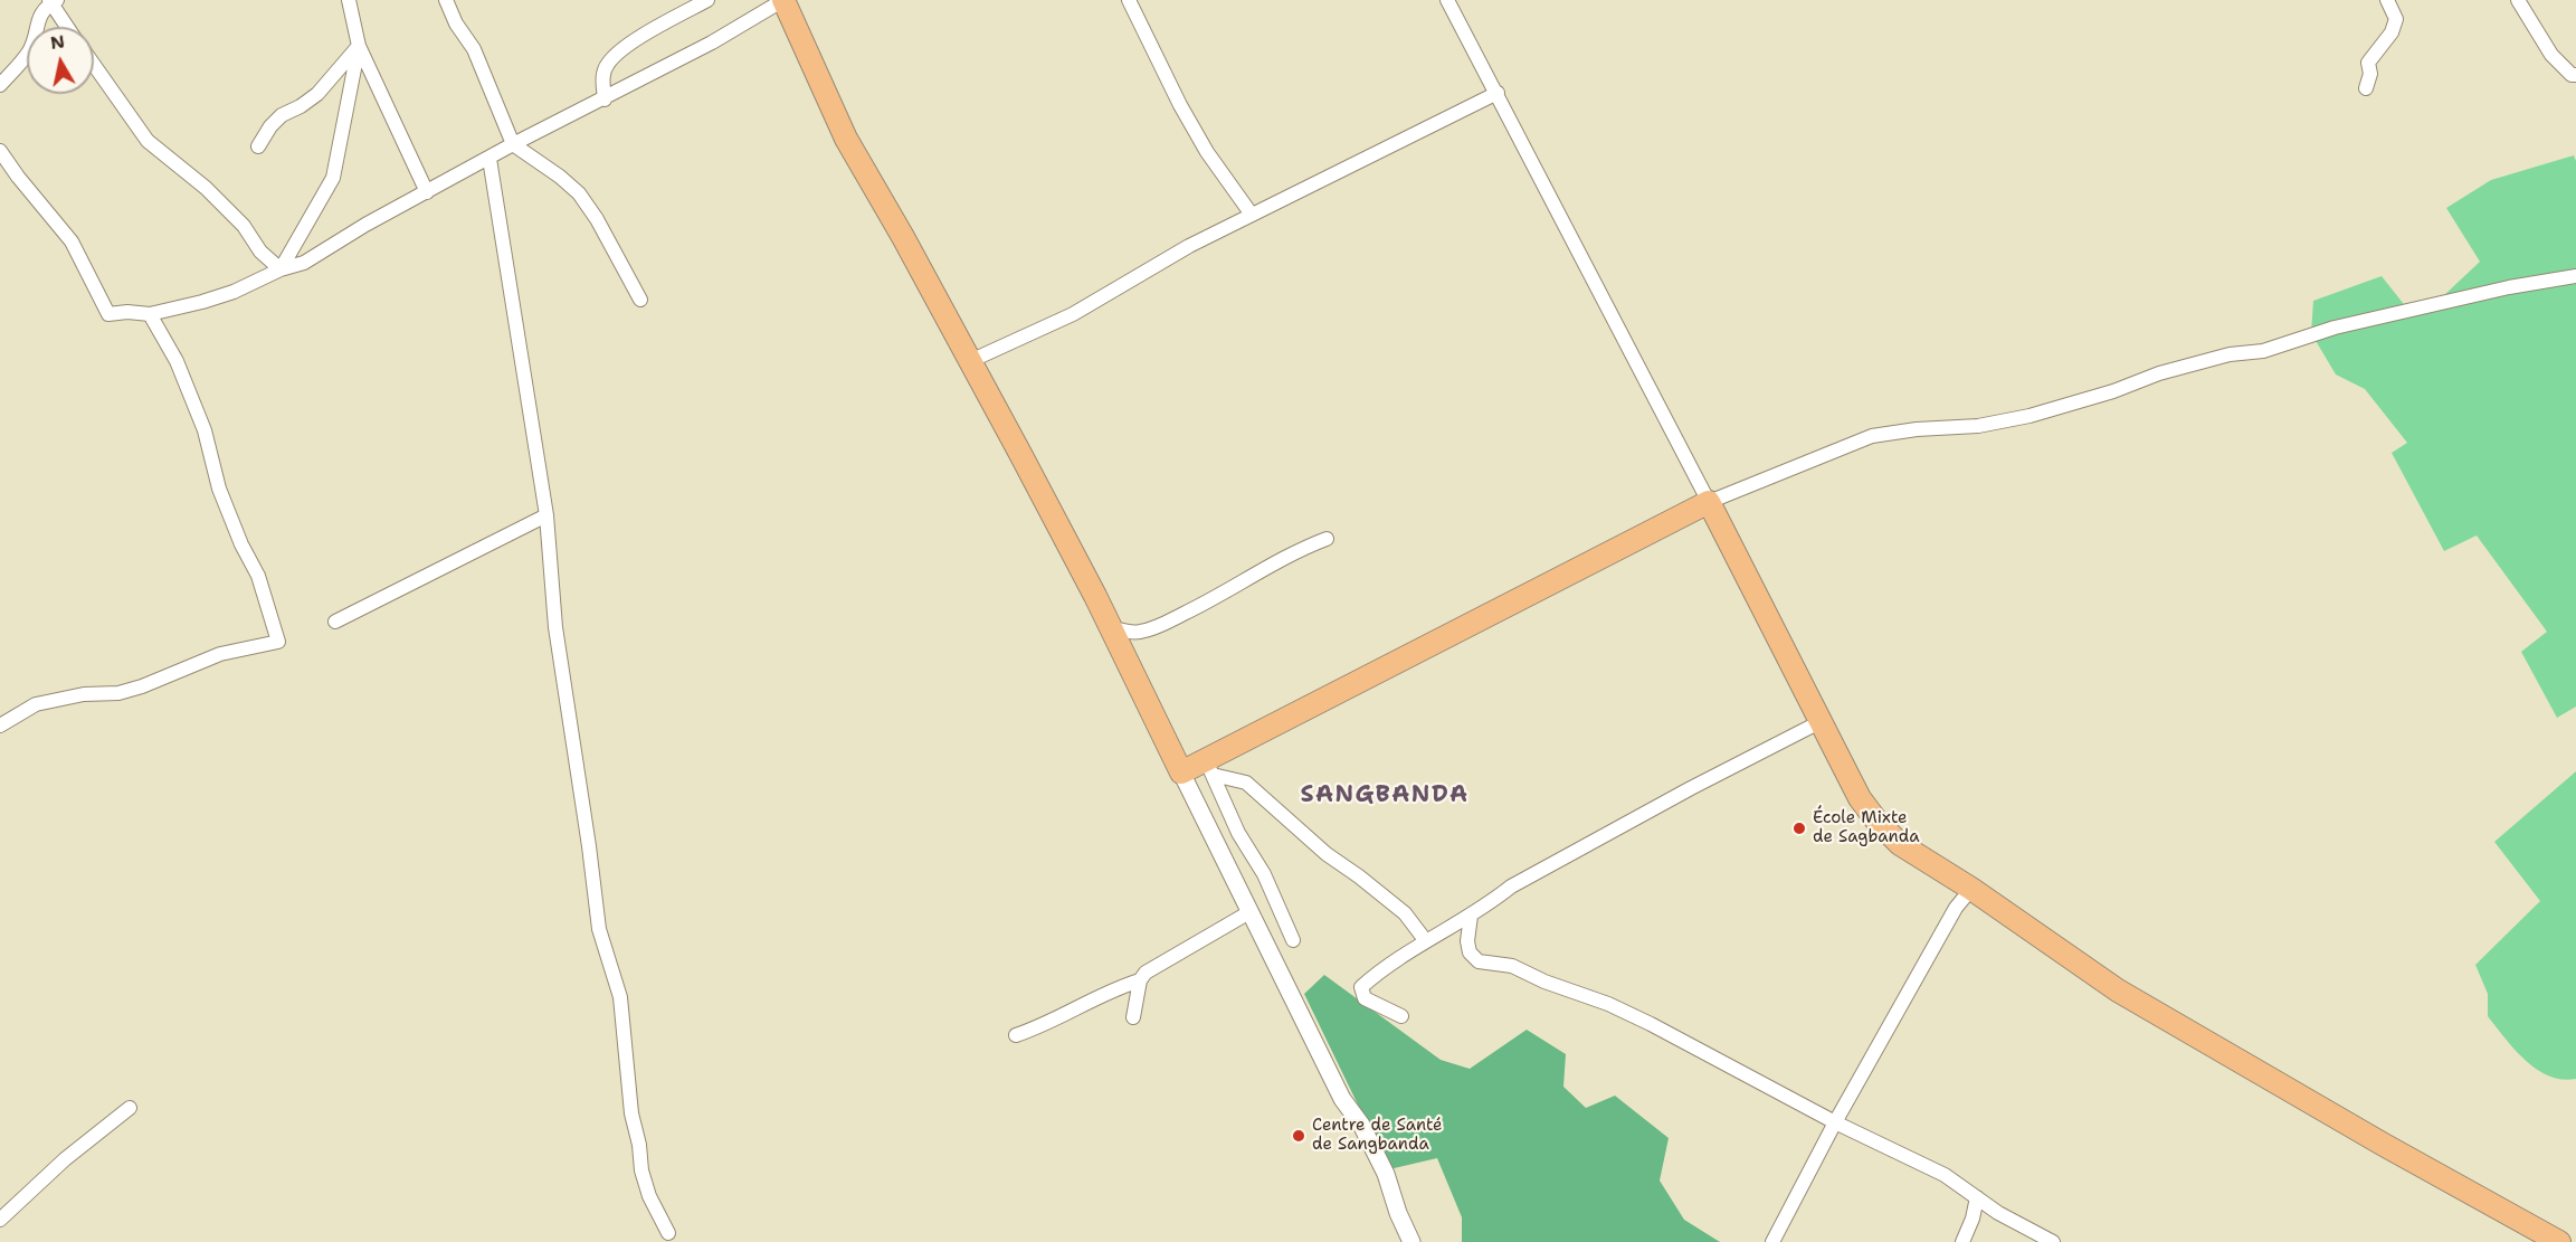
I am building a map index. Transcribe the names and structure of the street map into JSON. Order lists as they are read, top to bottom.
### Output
{
  "districts": ["SANGBANDA"],
  "places": ["École Mixte de Sagbanda", "Centre de Santé de Sangbanda"],
  "north": "top"
}
